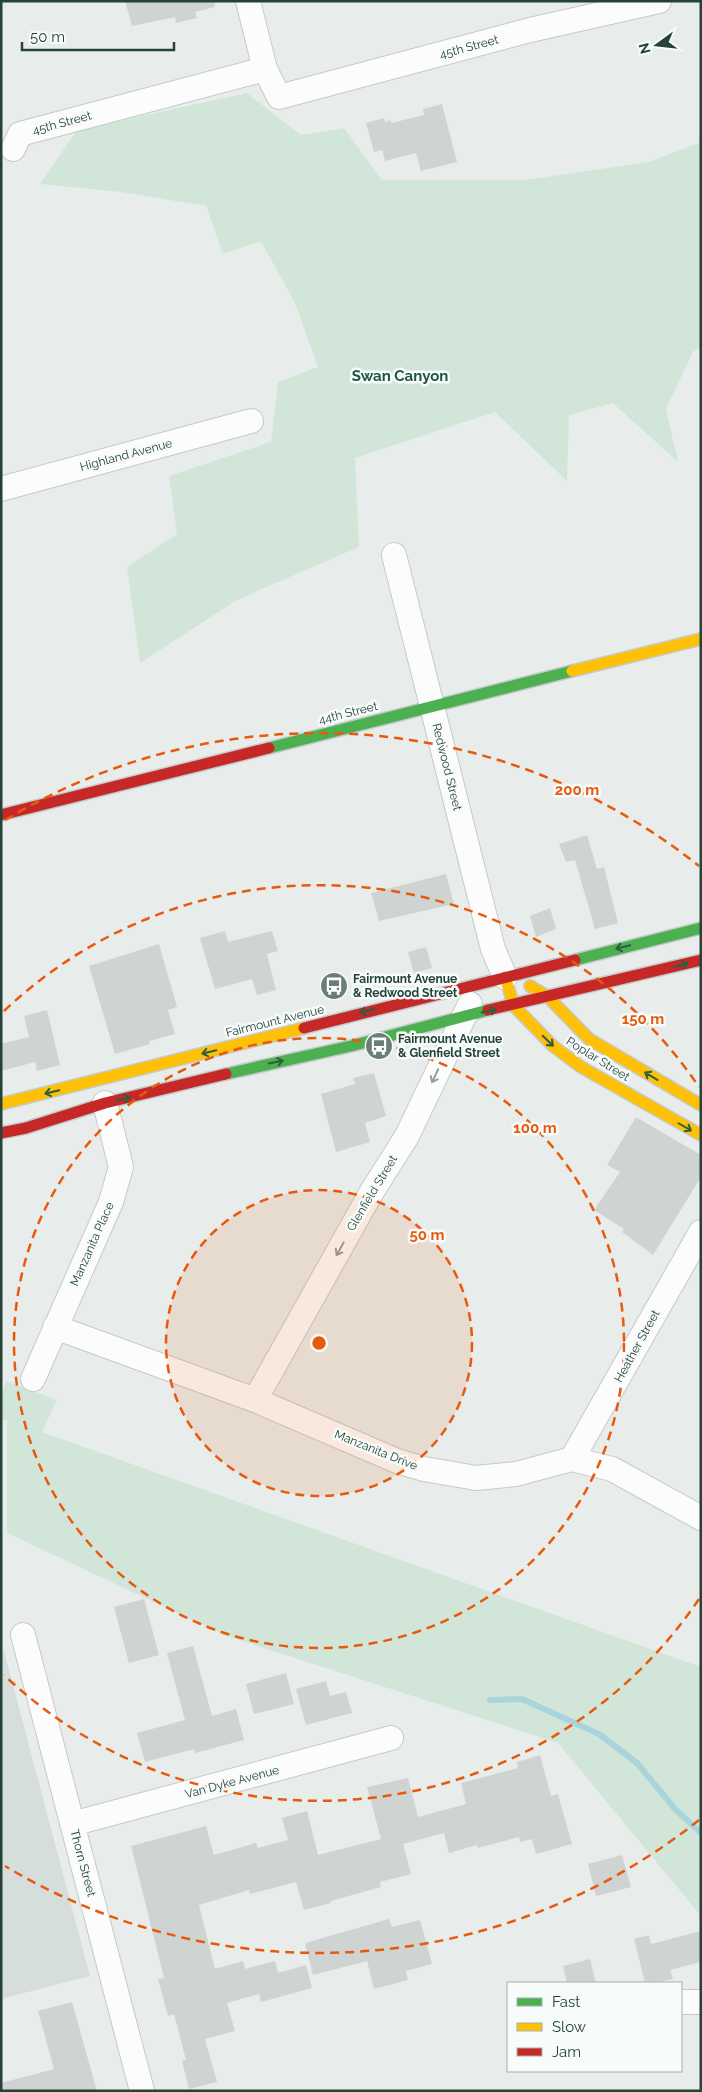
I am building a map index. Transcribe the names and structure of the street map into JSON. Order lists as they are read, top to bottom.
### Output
{
  "streets": {
    "main road": ["44th Street", "Fairmount Avenue", "Poplar Street"],
    "street": [
      "45th Street",
      "Highland Avenue",
      "Redwood Street",
      "Glenfield Street",
      "Manzanita Place",
      "Heather Street",
      "Manzanita Drive",
      "Van Dyke Avenue",
      "Thorn Street"
    ]
  },
  "crossings": [
    ["44th Street", "Redwood Street"],
    ["Redwood Street", "Fairmount Avenue"],
    ["Redwood Street", "Poplar Street"],
    ["Fairmount Avenue", "Poplar Street"],
    ["Fairmount Avenue", "Glenfield Street"],
    ["Glenfield Street", "Manzanita Drive"],
    ["Manzanita Place", "Manzanita Drive"],
    ["Heather Street", "Manzanita Drive"],
    ["Van Dyke Avenue", "Thorn Street"]
  ],
  "one_way": ["Glenfield Street"],
  "districts": ["Swan Canyon"],
  "places": {
    "bus stop": ["Fairmount Avenue & Redwood Street", "Fairmount Avenue & Glenfield Street"]
  },
  "legend": ["Fast", "Slow", "Jam"],
  "scale_bar": "50 m",
  "north": "left",
  "rings": [
    "200 m",
    "150 m",
    "100 m",
    "50 m"
  ]
}
